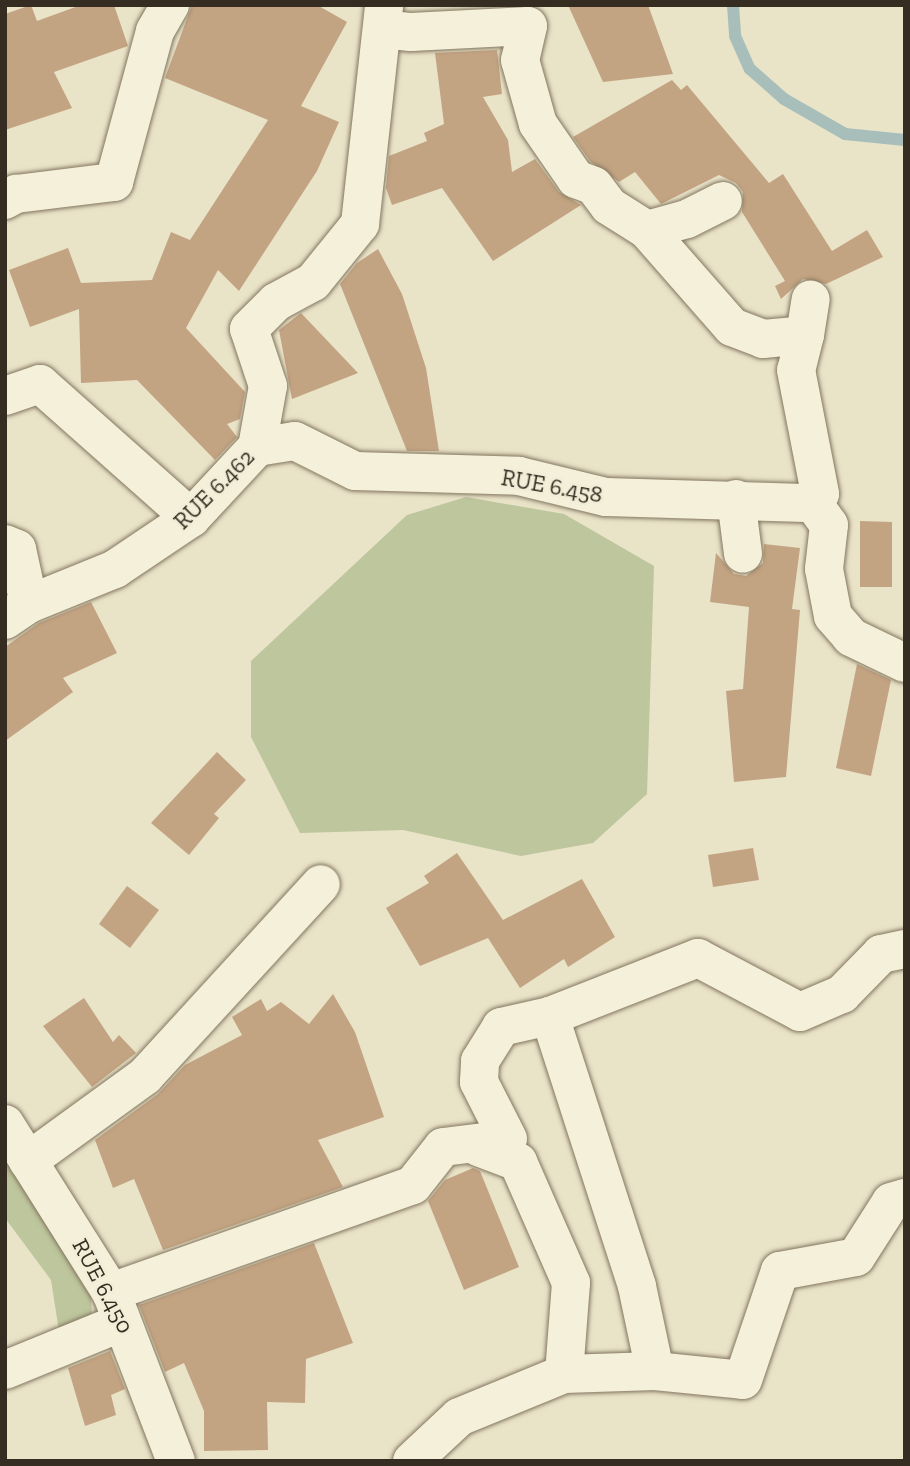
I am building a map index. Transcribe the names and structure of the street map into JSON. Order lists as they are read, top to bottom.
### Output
{
  "streets": {
    "street": ["RUE 6.458", "RUE 6.462", "RUE 6.450"]
  },
  "crossings": [
    ["RUE 6.458", "RUE 6.462"]
  ]
}
